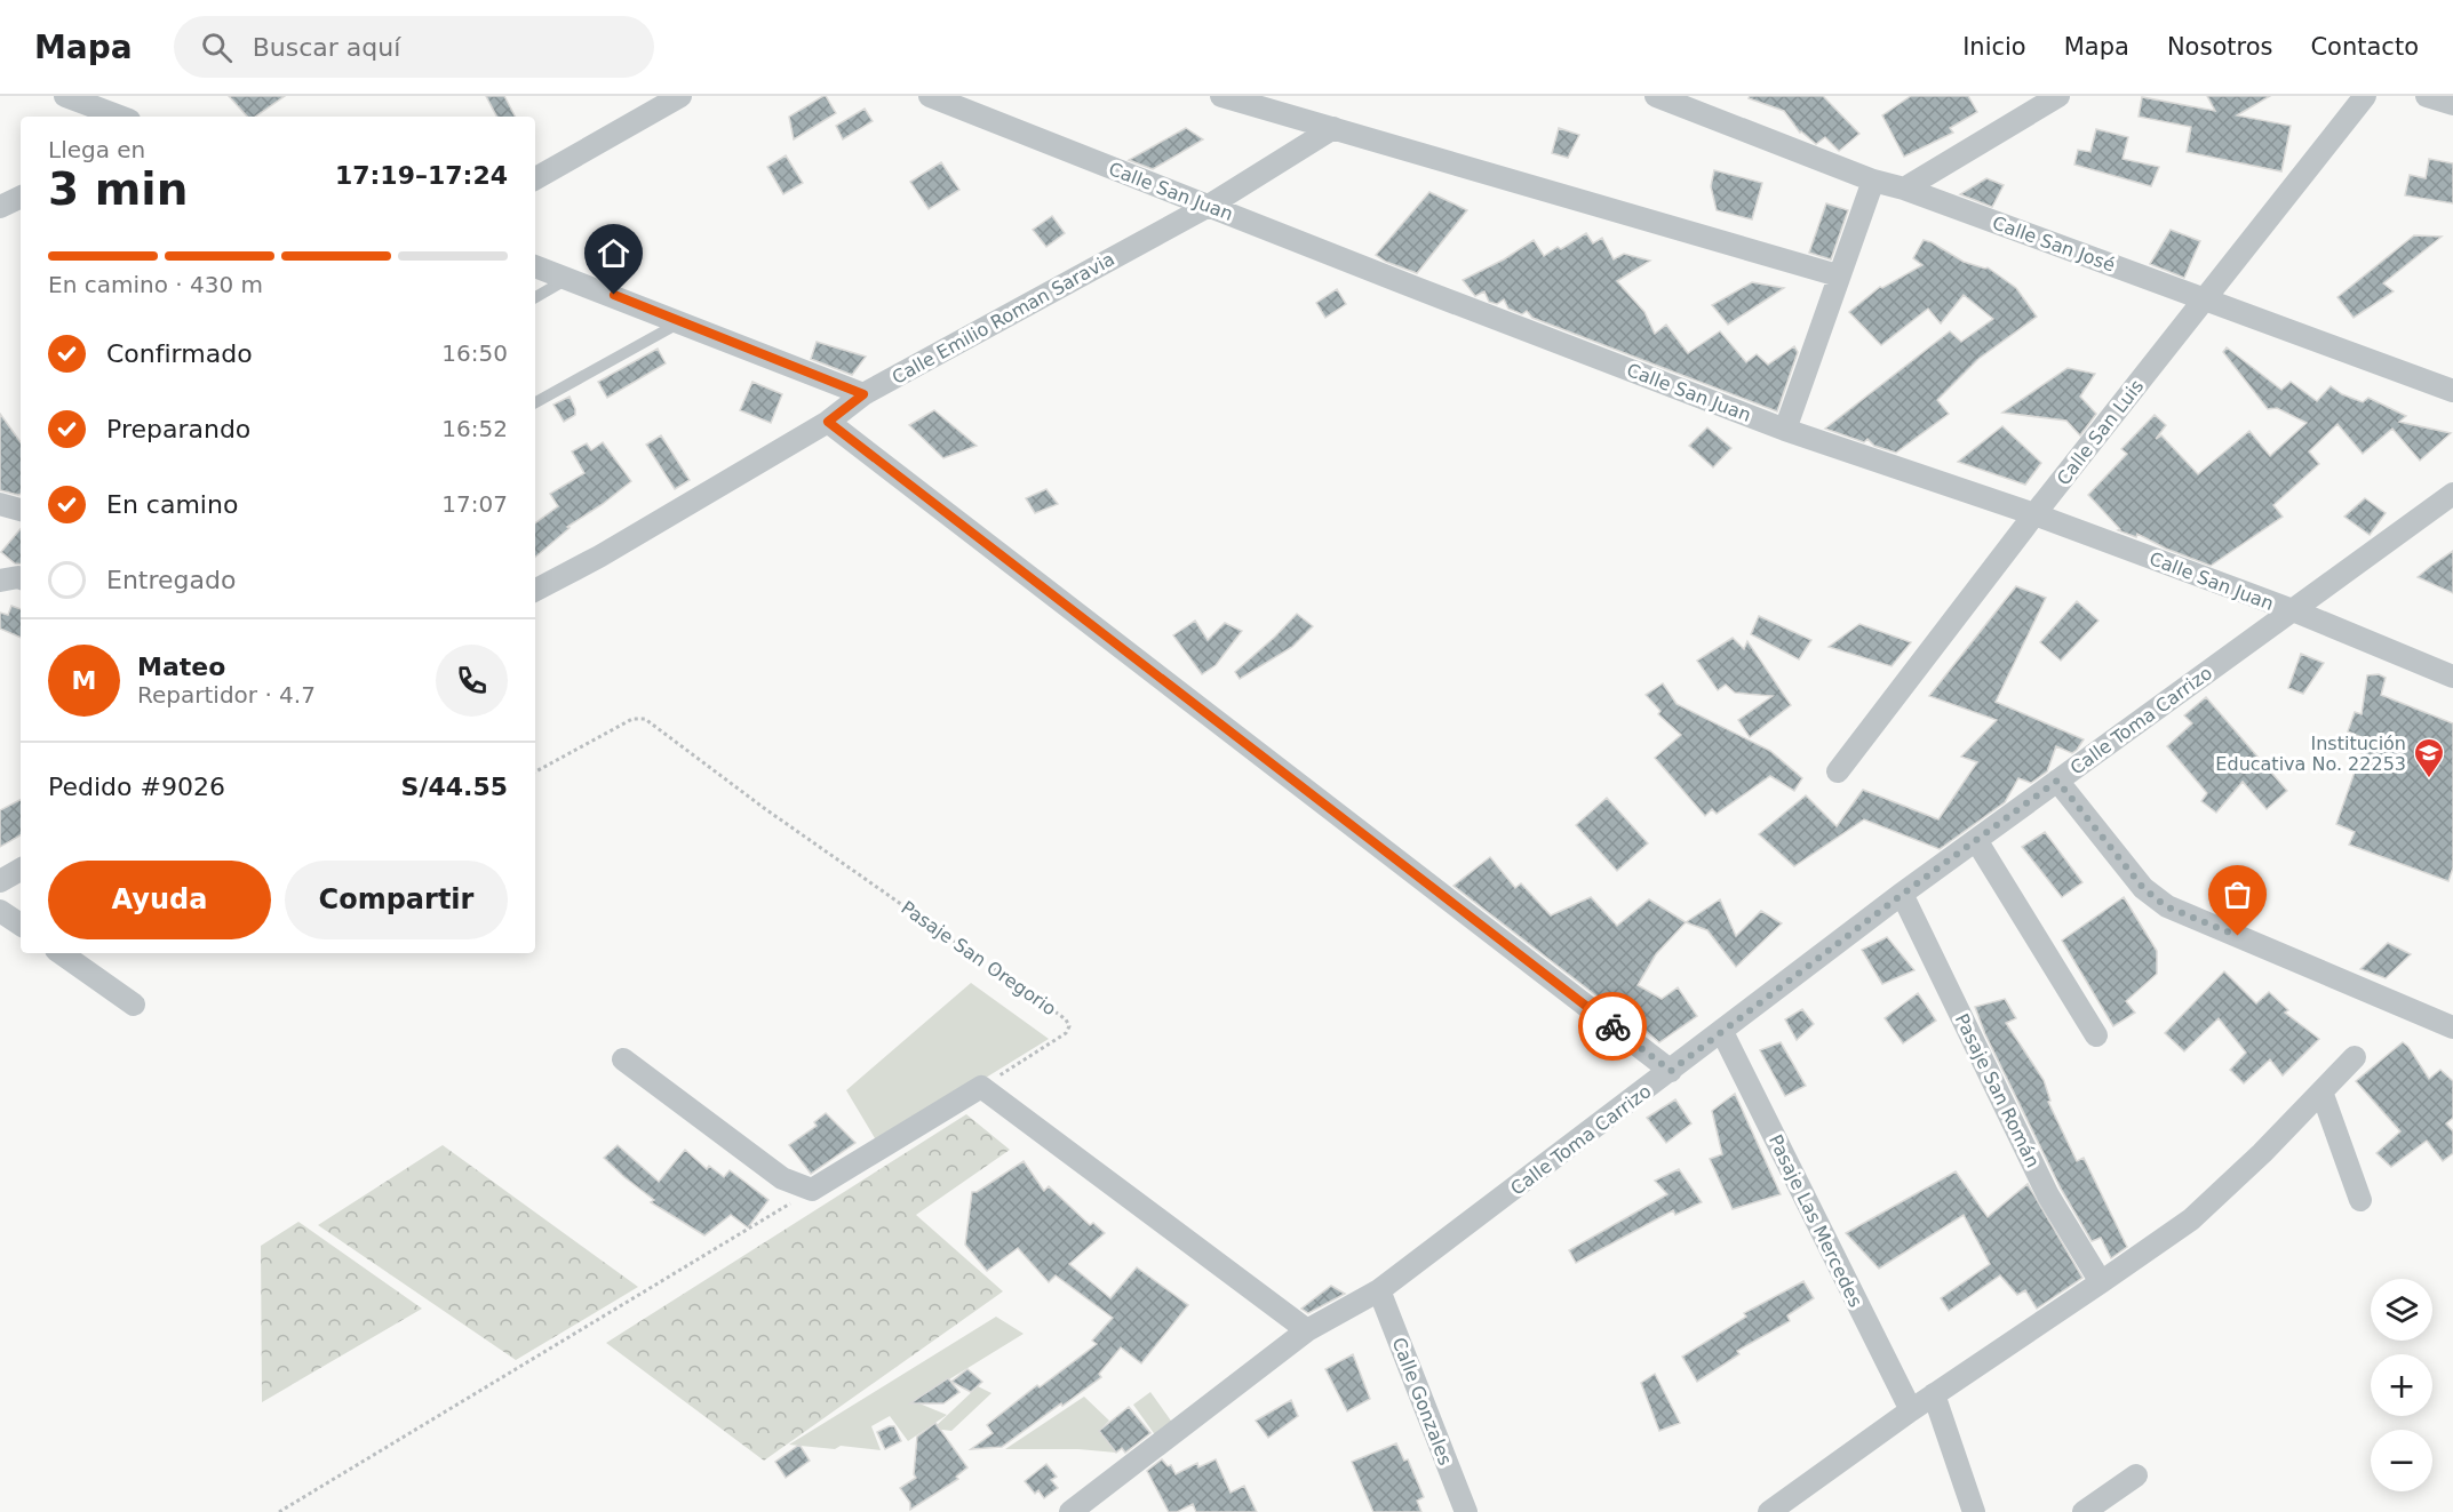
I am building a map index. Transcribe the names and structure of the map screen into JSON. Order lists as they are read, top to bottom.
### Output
{
  "streets": {
    "street": [
      "Calle San Juan",
      "Calle San José",
      "Calle Emilio Roman Saravia",
      "Calle San Luis",
      "Calle Toma Carrizo",
      "Pasaje San Román",
      "Pasaje Las Mercedes",
      "Calle Gonzales"
    ],
    "path": ["Pasaje San Oregorio"]
  },
  "crossings": [
    ["Calle San Juan", "Calle Emilio Roman Saravia"],
    ["Calle San Juan", "Calle San Luis"],
    ["Calle San Juan", "Calle Toma Carrizo"],
    ["Calle San José", "Calle San Luis"],
    ["Calle Toma Carrizo", "Pasaje San Román"],
    ["Calle Toma Carrizo", "Pasaje Las Mercedes"],
    ["Calle Toma Carrizo", "Calle Gonzales"]
  ],
  "places": {
    "school or university": ["Institución Educativa No. 22253"]
  },
  "page": {
    "header": "Mapa",
    "search": "Buscar aquí",
    "nav": [
      "Inicio",
      "Mapa",
      "Nosotros",
      "Contacto"
    ],
    "heading": ["3 min", "Llega en", "17:19–17:24"],
    "panel": [
      "Mateo",
      "Repartidor · 4.7",
      "Pedido #9026",
      "S/44.55"
    ],
    "bar": "En camino · 430 m",
    "list": [
      ["Confirmado", "16:50"],
      ["Preparando", "16:52"],
      ["En camino", "17:07"],
      "Entregado"
    ],
    "round": "M",
    "buttons": ["Ayuda", "Compartir"],
    "map_buttons": ["+", "−"]
  }
}
